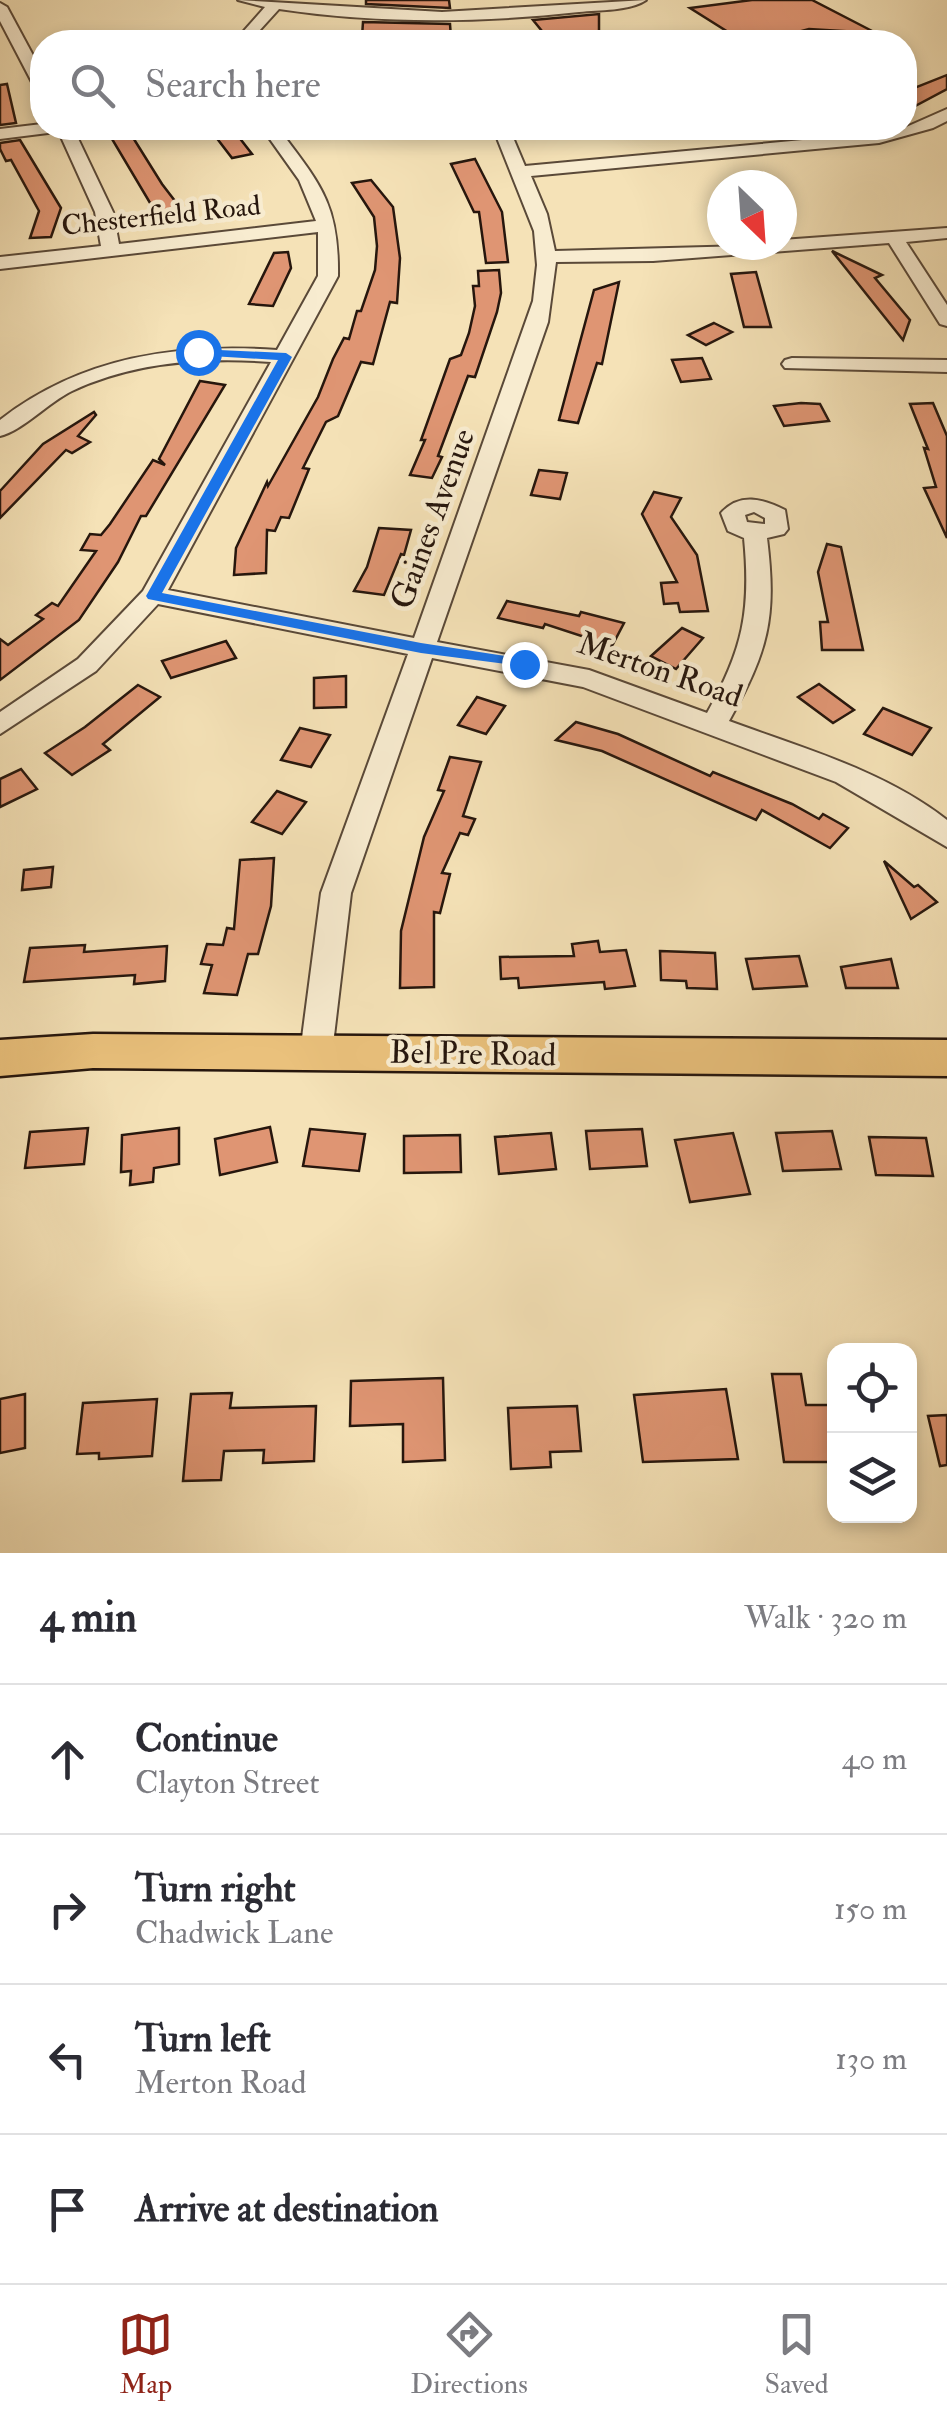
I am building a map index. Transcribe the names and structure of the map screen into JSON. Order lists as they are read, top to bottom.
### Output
{
  "streets": {
    "main road": ["Bel Pre Road"],
    "street": ["Chesterfield Road", "Gaines Avenue", "Merton Road"]
  },
  "crossings": [
    ["Gaines Avenue", "Merton Road"],
    ["Gaines Avenue", "Bel Pre Road"]
  ],
  "north": "bottom right",
  "page": {
    "search": "Search here",
    "heading": ["4 min", "Walk · 320 m"],
    "list": [
      ["Continue", "Clayton Street", "40 m"],
      ["Turn right", "Chadwick Lane", "150 m"],
      ["Turn left", "Merton Road", "130 m"],
      "Arrive at destination"
    ],
    "nav": ["Map", "Directions", "Saved"]
  }
}
